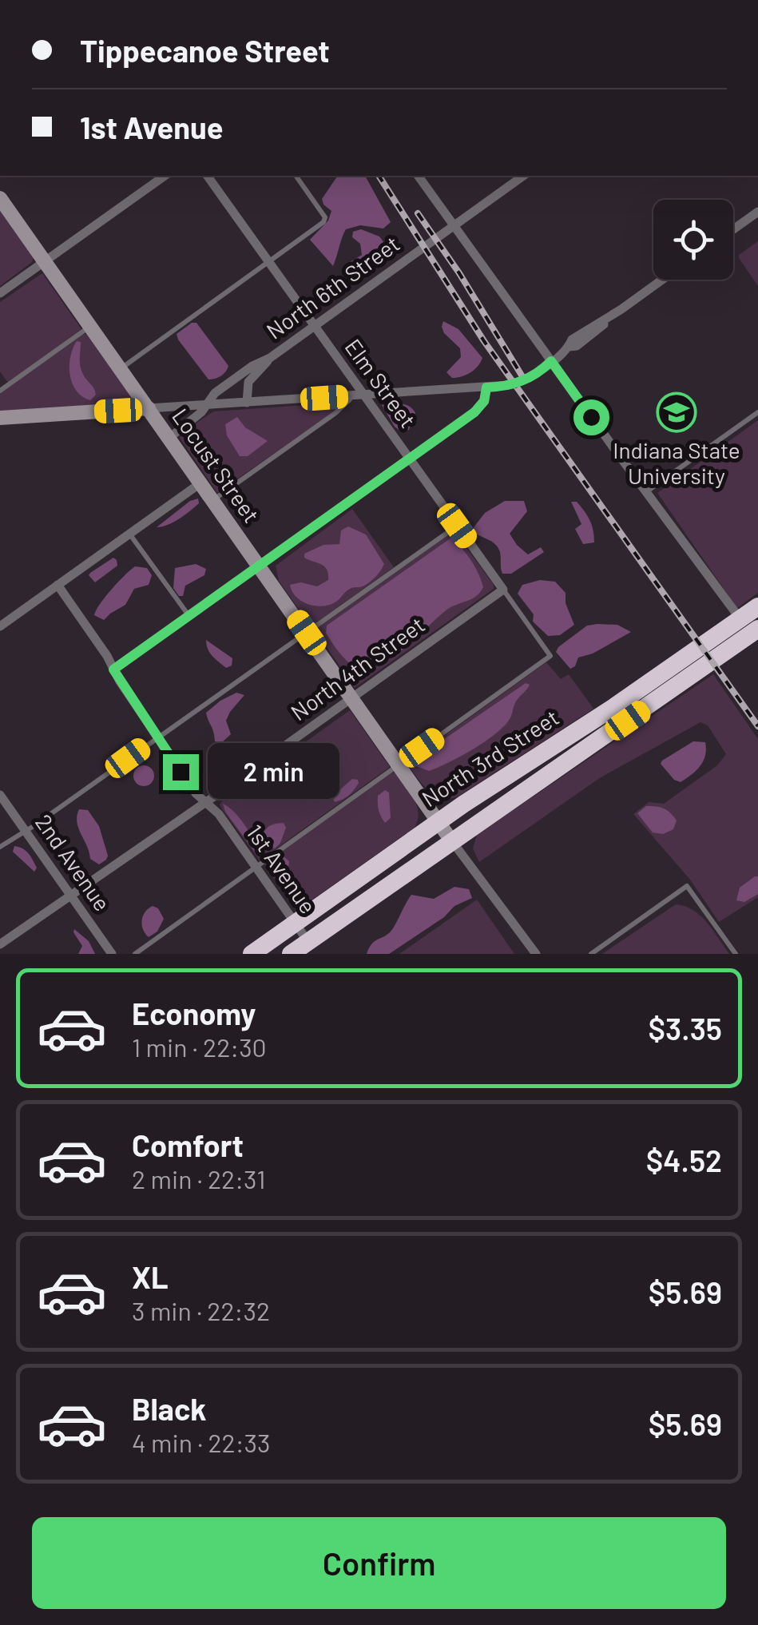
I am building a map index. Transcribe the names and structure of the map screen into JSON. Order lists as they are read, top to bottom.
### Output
{
  "streets": {
    "highway": ["North 3rd Street"],
    "street": [
      "North 6th Street",
      "Elm Street",
      "Locust Street",
      "North 4th Street",
      "2nd Avenue",
      "1st Avenue"
    ]
  },
  "crossings": [
    ["North 6th Street", "Elm Street"],
    ["North 6th Street", "Locust Street"],
    ["Elm Street", "Locust Street"],
    ["Elm Street", "North 4th Street"],
    ["Locust Street", "North 4th Street"],
    ["Locust Street", "North 3rd Street"],
    ["North 4th Street", "2nd Avenue"],
    ["North 4th Street", "1st Avenue"],
    ["North 3rd Street", "1st Avenue"]
  ],
  "places": {
    "school or university": ["Indiana State University"]
  },
  "page": {
    "banner": ["Tippecanoe Street", "1st Avenue"],
    "bubble": "2 min",
    "list": [
      {
        "name": "Economy",
        "note": "1 min · 22:30",
        "value": "$3.35"
      },
      {
        "name": "Comfort",
        "note": "2 min · 22:31",
        "value": "$4.52"
      },
      {
        "name": "XL",
        "note": "3 min · 22:32",
        "value": "$5.69"
      },
      {
        "name": "Black",
        "note": "4 min · 22:33",
        "value": "$5.69"
      }
    ],
    "buttons": "Confirm"
  }
}
